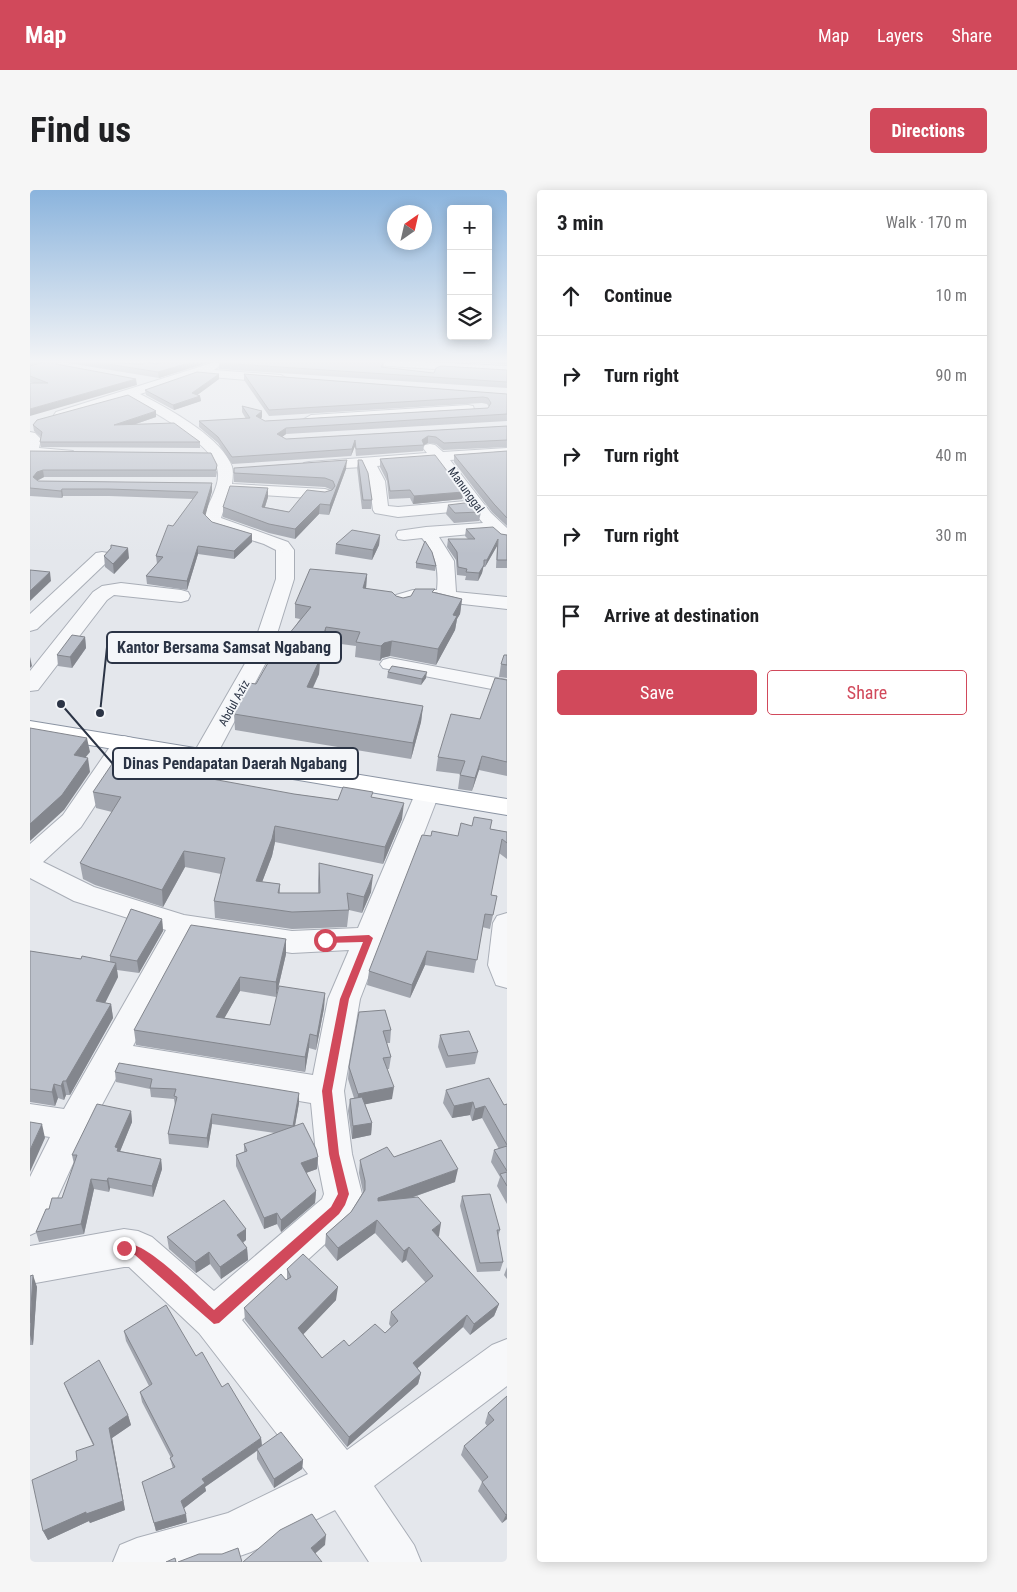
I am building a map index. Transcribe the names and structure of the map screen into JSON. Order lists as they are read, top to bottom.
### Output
{
  "streets": {
    "street": ["Manunggal", "Abdul Aziz"]
  },
  "places": ["Dinas Pendapatan Daerah Ngabang", "Kantor Bersama Samsat Ngabang"],
  "north": "top right",
  "page": {
    "header": "Map",
    "nav": ["Map", "Layers", "Share"],
    "buttons": [
      "Directions",
      ["Save", "Share"]
    ],
    "title": "Find us",
    "heading": ["3 min", "Walk · 170 m"],
    "map_buttons": ["+", "−"],
    "list": [
      ["Continue", "10 m"],
      ["Turn right", "90 m"],
      ["Turn right", "40 m"],
      ["Turn right", "30 m"],
      "Arrive at destination"
    ]
  }
}
